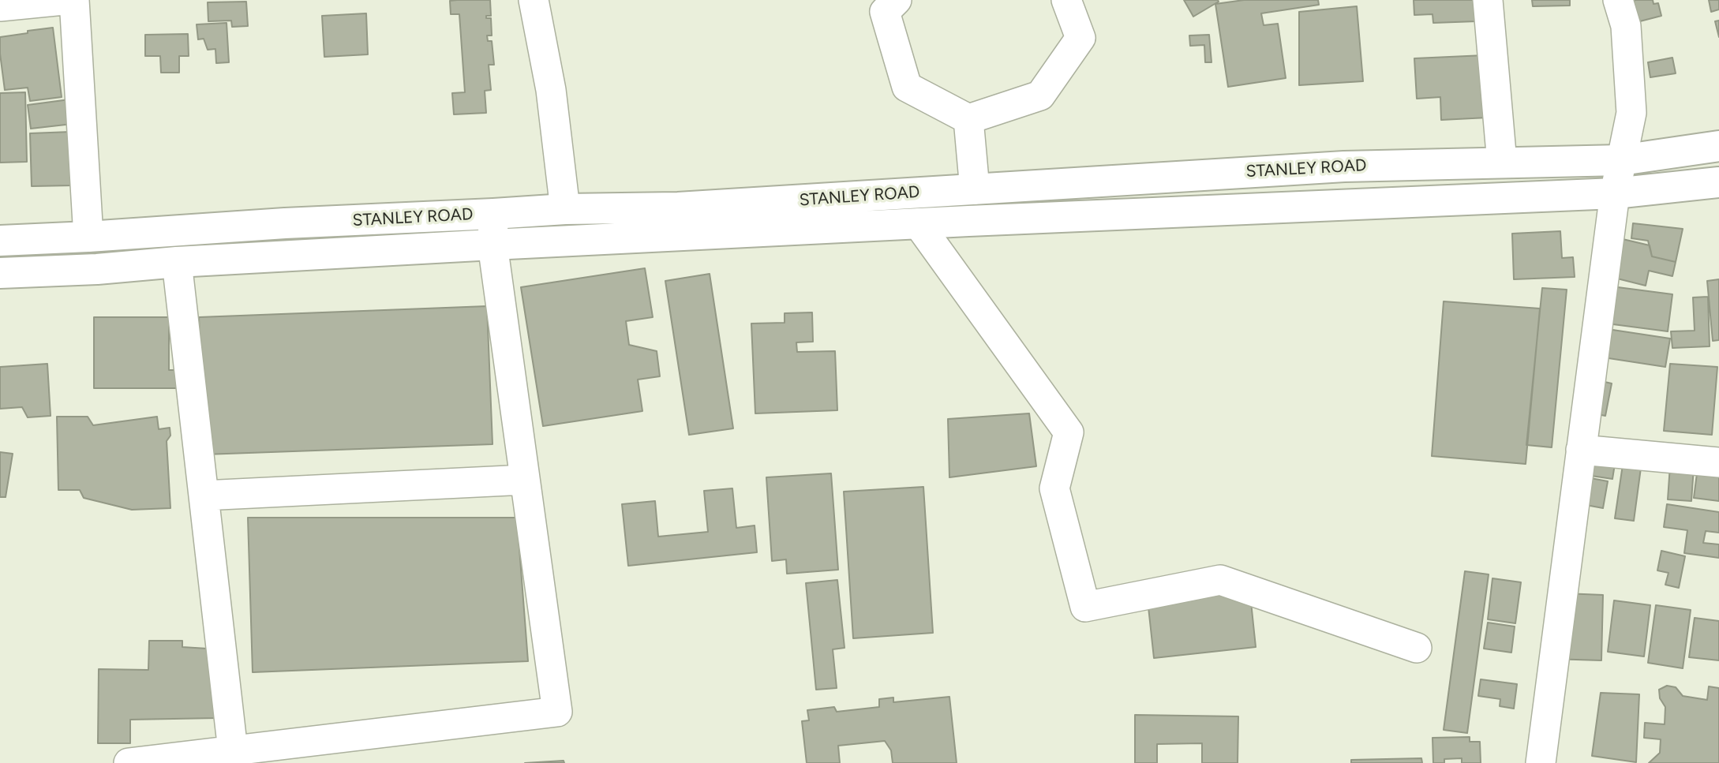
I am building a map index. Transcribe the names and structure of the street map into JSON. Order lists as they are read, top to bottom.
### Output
{
  "streets": {
    "main road": ["STANLEY ROAD"]
  }
}
